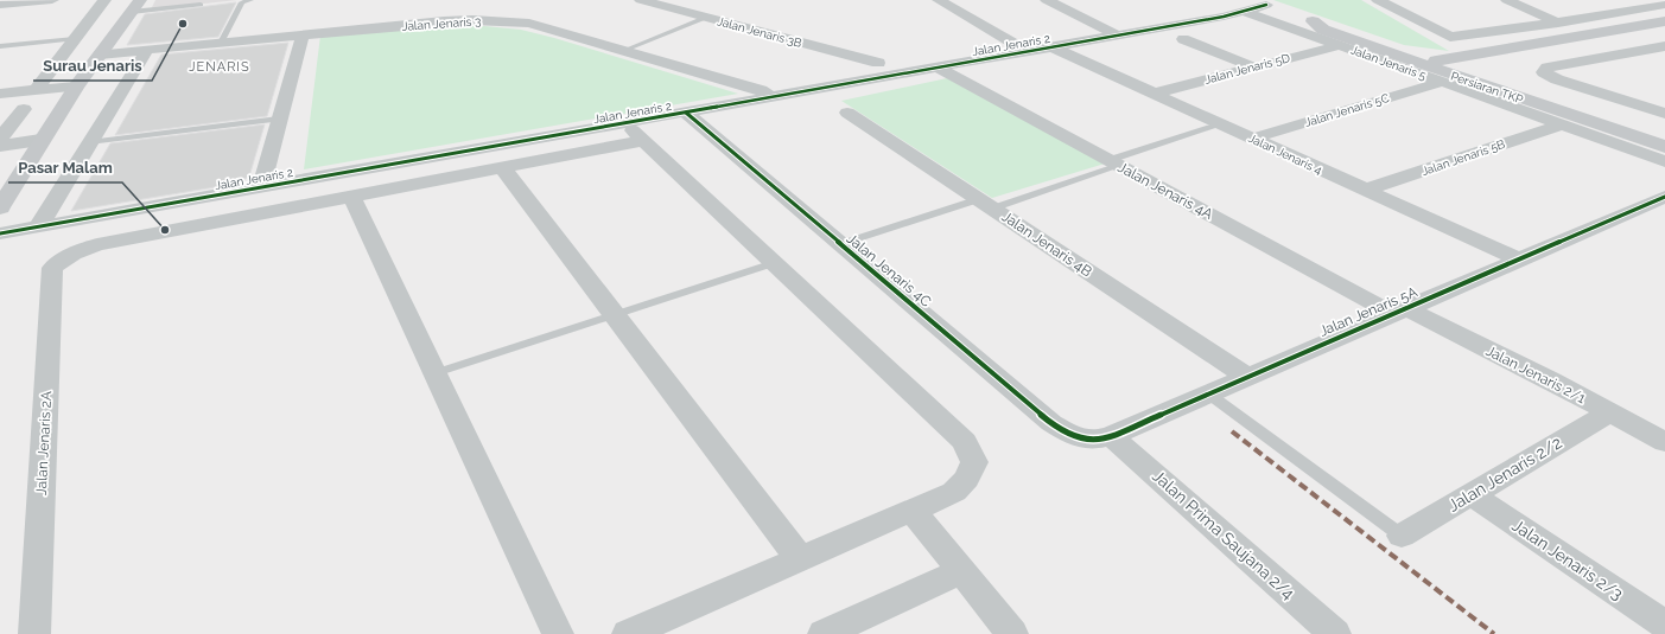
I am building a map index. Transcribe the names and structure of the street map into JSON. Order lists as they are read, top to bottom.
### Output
{
  "streets": {
    "street": [
      "Jalan Jenaris 3",
      "Jalan Jenaris 3B",
      "Jalan Jenaris 2",
      "Jalan Jenaris 5",
      "Jalan Jenaris 5D",
      "Persiaran TKP",
      "Jalan Jenaris 5C",
      "Jalan Jenaris 4",
      "Jalan Jenaris 5B",
      "Jalan Jenaris 4A",
      "Jalan Jenaris 4B",
      "Jalan Jenaris 4C",
      "Jalan Jenaris 5A",
      "Jalan Jenaris 2/1",
      "Jalan Jenaris 2A",
      "Jalan Jenaris 2/2",
      "Jalan Prima Saujana 2/4",
      "Jalan Jenaris 2/3"
    ]
  },
  "crossings": [
    ["Jalan Jenaris 3", "Jalan Jenaris 2"],
    ["Jalan Jenaris 2", "Jalan Jenaris 5"],
    ["Jalan Jenaris 2", "Persiaran TKP"],
    ["Jalan Jenaris 2", "Jalan Jenaris 4"],
    ["Jalan Jenaris 2", "Jalan Jenaris 4A"],
    ["Jalan Jenaris 2", "Jalan Jenaris 4C"],
    ["Jalan Jenaris 5", "Jalan Jenaris 5D"],
    ["Jalan Jenaris 5", "Persiaran TKP"],
    ["Jalan Jenaris 5", "Jalan Jenaris 5C"],
    ["Jalan Jenaris 5", "Jalan Jenaris 5B"],
    ["Jalan Jenaris 5D", "Jalan Jenaris 4"],
    ["Persiaran TKP", "Jalan Jenaris 5C"],
    ["Jalan Jenaris 5C", "Jalan Jenaris 4"],
    ["Jalan Jenaris 4", "Jalan Jenaris 5B"],
    ["Jalan Jenaris 4", "Jalan Jenaris 5A"],
    ["Jalan Jenaris 4A", "Jalan Jenaris 5A"],
    ["Jalan Jenaris 4A", "Jalan Jenaris 2/1"],
    ["Jalan Jenaris 4B", "Jalan Jenaris 5A"],
    ["Jalan Jenaris 4C", "Jalan Jenaris 5A"],
    ["Jalan Jenaris 5A", "Jalan Jenaris 2/1"],
    ["Jalan Jenaris 5A", "Jalan Prima Saujana 2/4"],
    ["Jalan Jenaris 2/1", "Jalan Jenaris 2/2"],
    ["Jalan Jenaris 2/2", "Jalan Jenaris 2/3"]
  ],
  "districts": ["JENARIS"],
  "places": ["Surau Jenaris", "Pasar Malam"]
}
